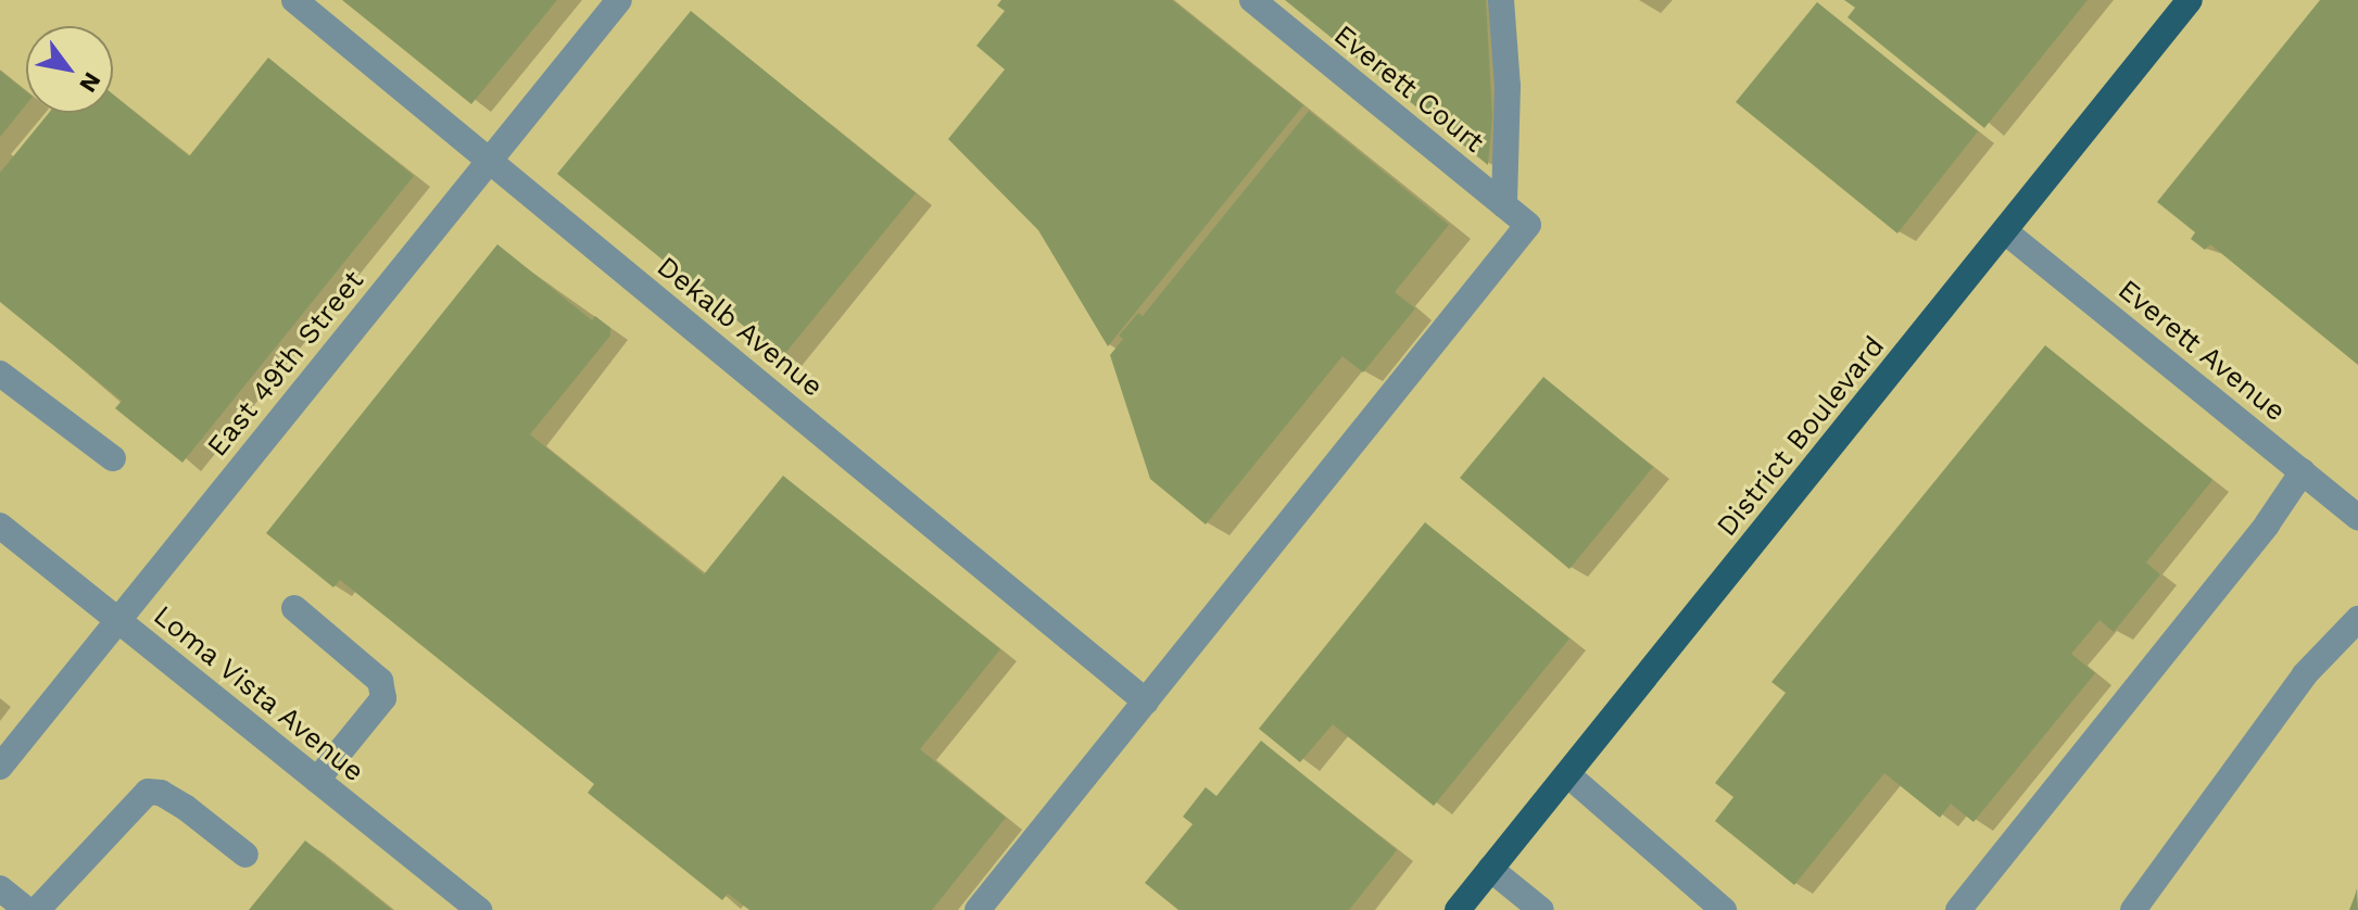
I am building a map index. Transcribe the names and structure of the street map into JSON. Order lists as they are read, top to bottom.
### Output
{
  "streets": {
    "main road": ["District Boulevard"],
    "street": [
      "Everett Court",
      "Dekalb Avenue",
      "Everett Avenue",
      "East 49th Street",
      "Loma Vista Avenue"
    ]
  },
  "crossings": [
    ["Everett Court", "Dekalb Avenue"],
    ["Dekalb Avenue", "East 49th Street"],
    ["Everett Avenue", "District Boulevard"],
    ["East 49th Street", "Loma Vista Avenue"]
  ],
  "north": "bottom right"
}
